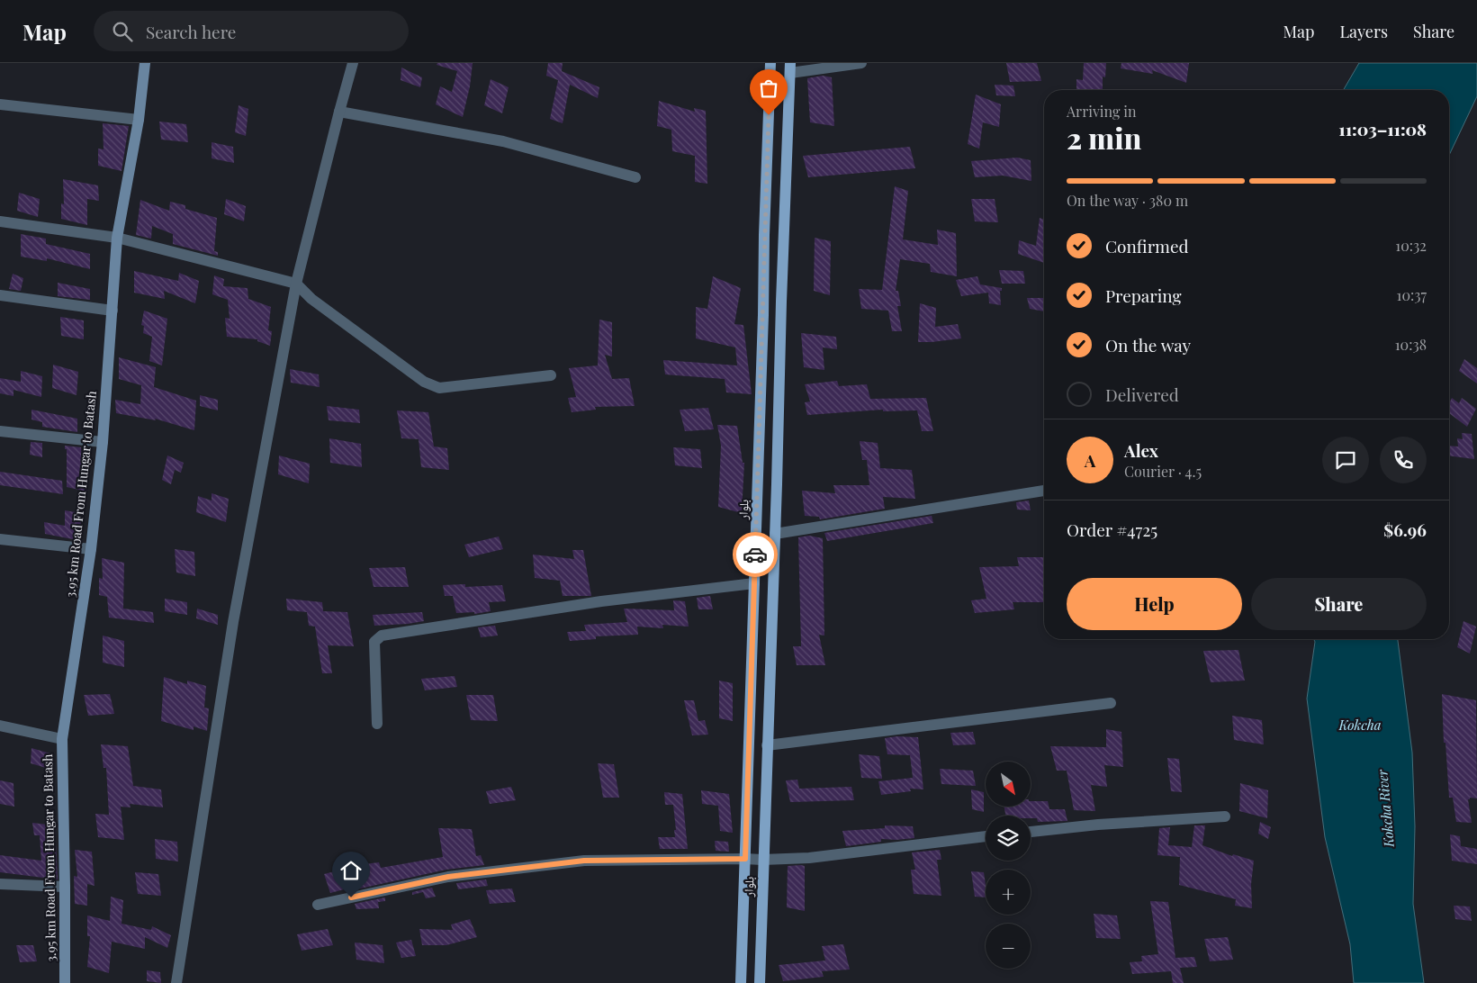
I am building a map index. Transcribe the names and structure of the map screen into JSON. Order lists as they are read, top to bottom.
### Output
{
  "streets": {
    "main road": ["بلوار"],
    "street": ["3.95 km Road From Hungar to Batash"]
  },
  "water": ["Kokcha", "Kokcha River"],
  "north": "bottom right",
  "page": {
    "header": "Map",
    "search": "Search here",
    "nav": ["Map", "Layers", "Share"],
    "heading": ["2 min", "Arriving in", "11:03–11:08"],
    "panel": [
      "Alex",
      "Courier · 4.5",
      "Order #4725",
      "$6.96"
    ],
    "bar": "On the way · 380 m",
    "list": [
      ["Confirmed", "10:32"],
      ["Preparing", "10:37"],
      ["On the way", "10:38"],
      "Delivered"
    ],
    "round": "A",
    "buttons": ["Help", "Share"],
    "map_buttons": ["+", "−"]
  }
}
